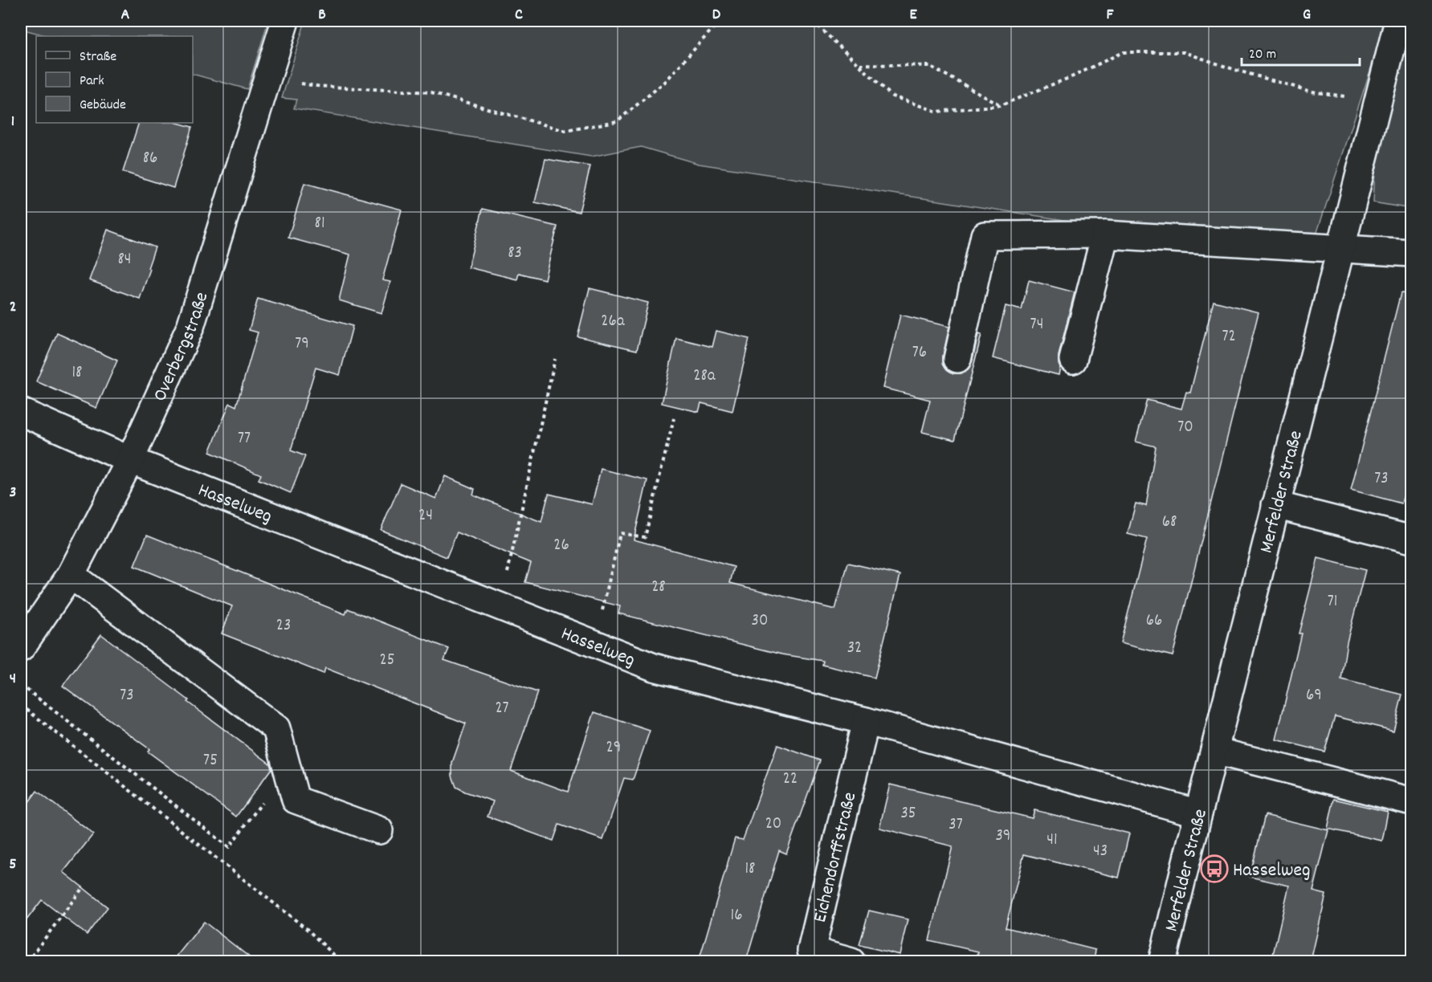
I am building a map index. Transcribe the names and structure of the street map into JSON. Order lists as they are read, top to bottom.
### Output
{
  "streets": {
    "street": [
      "Overbergstraße",
      "Merfelder Straße",
      "Hasselweg",
      "Eichendorffstraße"
    ]
  },
  "crossings": [
    ["Overbergstraße", "Hasselweg"],
    ["Merfelder Straße", "Hasselweg"],
    ["Hasselweg", "Eichendorffstraße"]
  ],
  "places": {
    "bus stop": ["Hasselweg"]
  },
  "house_numbers": [
    "86",
    "81",
    "83",
    "84",
    "26a",
    "74",
    "72",
    "79",
    "76",
    "18",
    "28a",
    "70",
    "77",
    "73",
    "24",
    "68",
    "26",
    "28",
    "71",
    "30",
    "66",
    "23",
    "32",
    "25",
    "73",
    "69",
    "27",
    "29",
    "75",
    "22",
    "35",
    "20",
    "37",
    "39",
    "41",
    "43",
    "18",
    "16"
  ],
  "legend": ["Straße", "Park", "Gebäude"],
  "scale_bar": "20 m",
  "grid": {
    "columns": [
      "A",
      "B",
      "C",
      "D",
      "E",
      "F",
      "G"
    ],
    "rows": [
      "1",
      "2",
      "3",
      "4",
      "5"
    ]
  }
}
